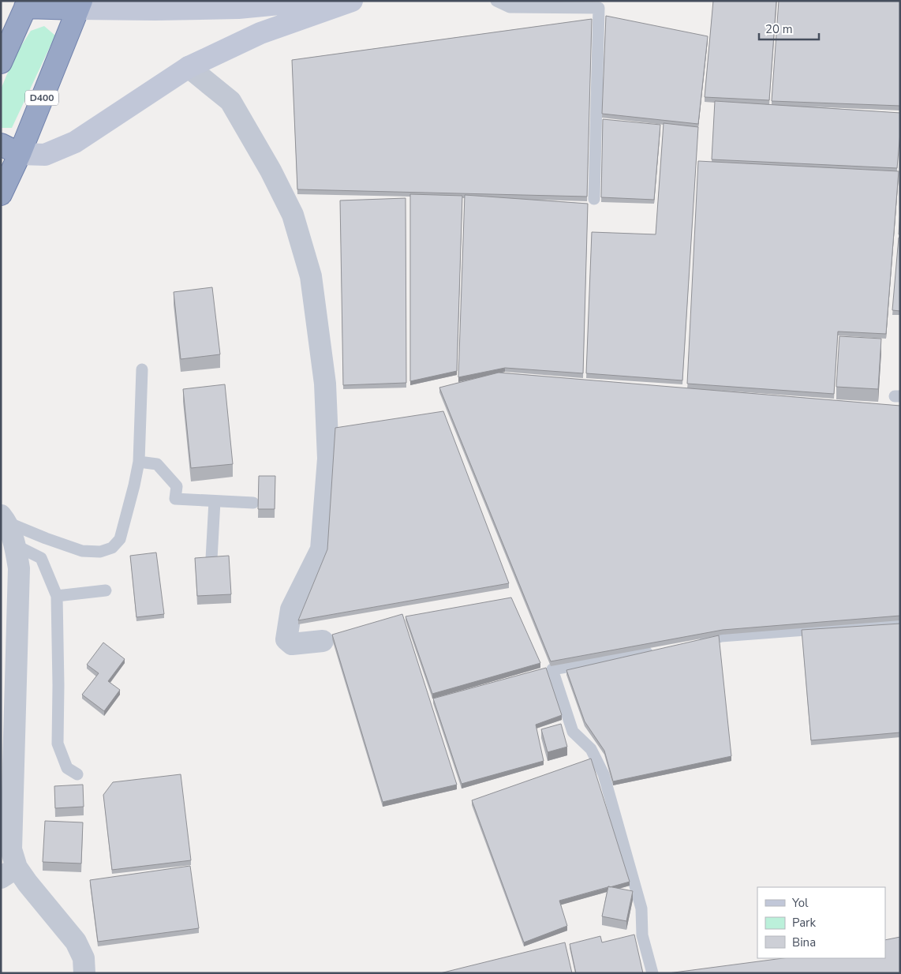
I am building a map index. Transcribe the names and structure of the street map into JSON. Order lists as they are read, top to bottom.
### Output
{
  "streets": {
    "highway": ["D400"]
  },
  "legend": ["Yol", "Park", "Bina"],
  "scale_bar": "20 m"
}
